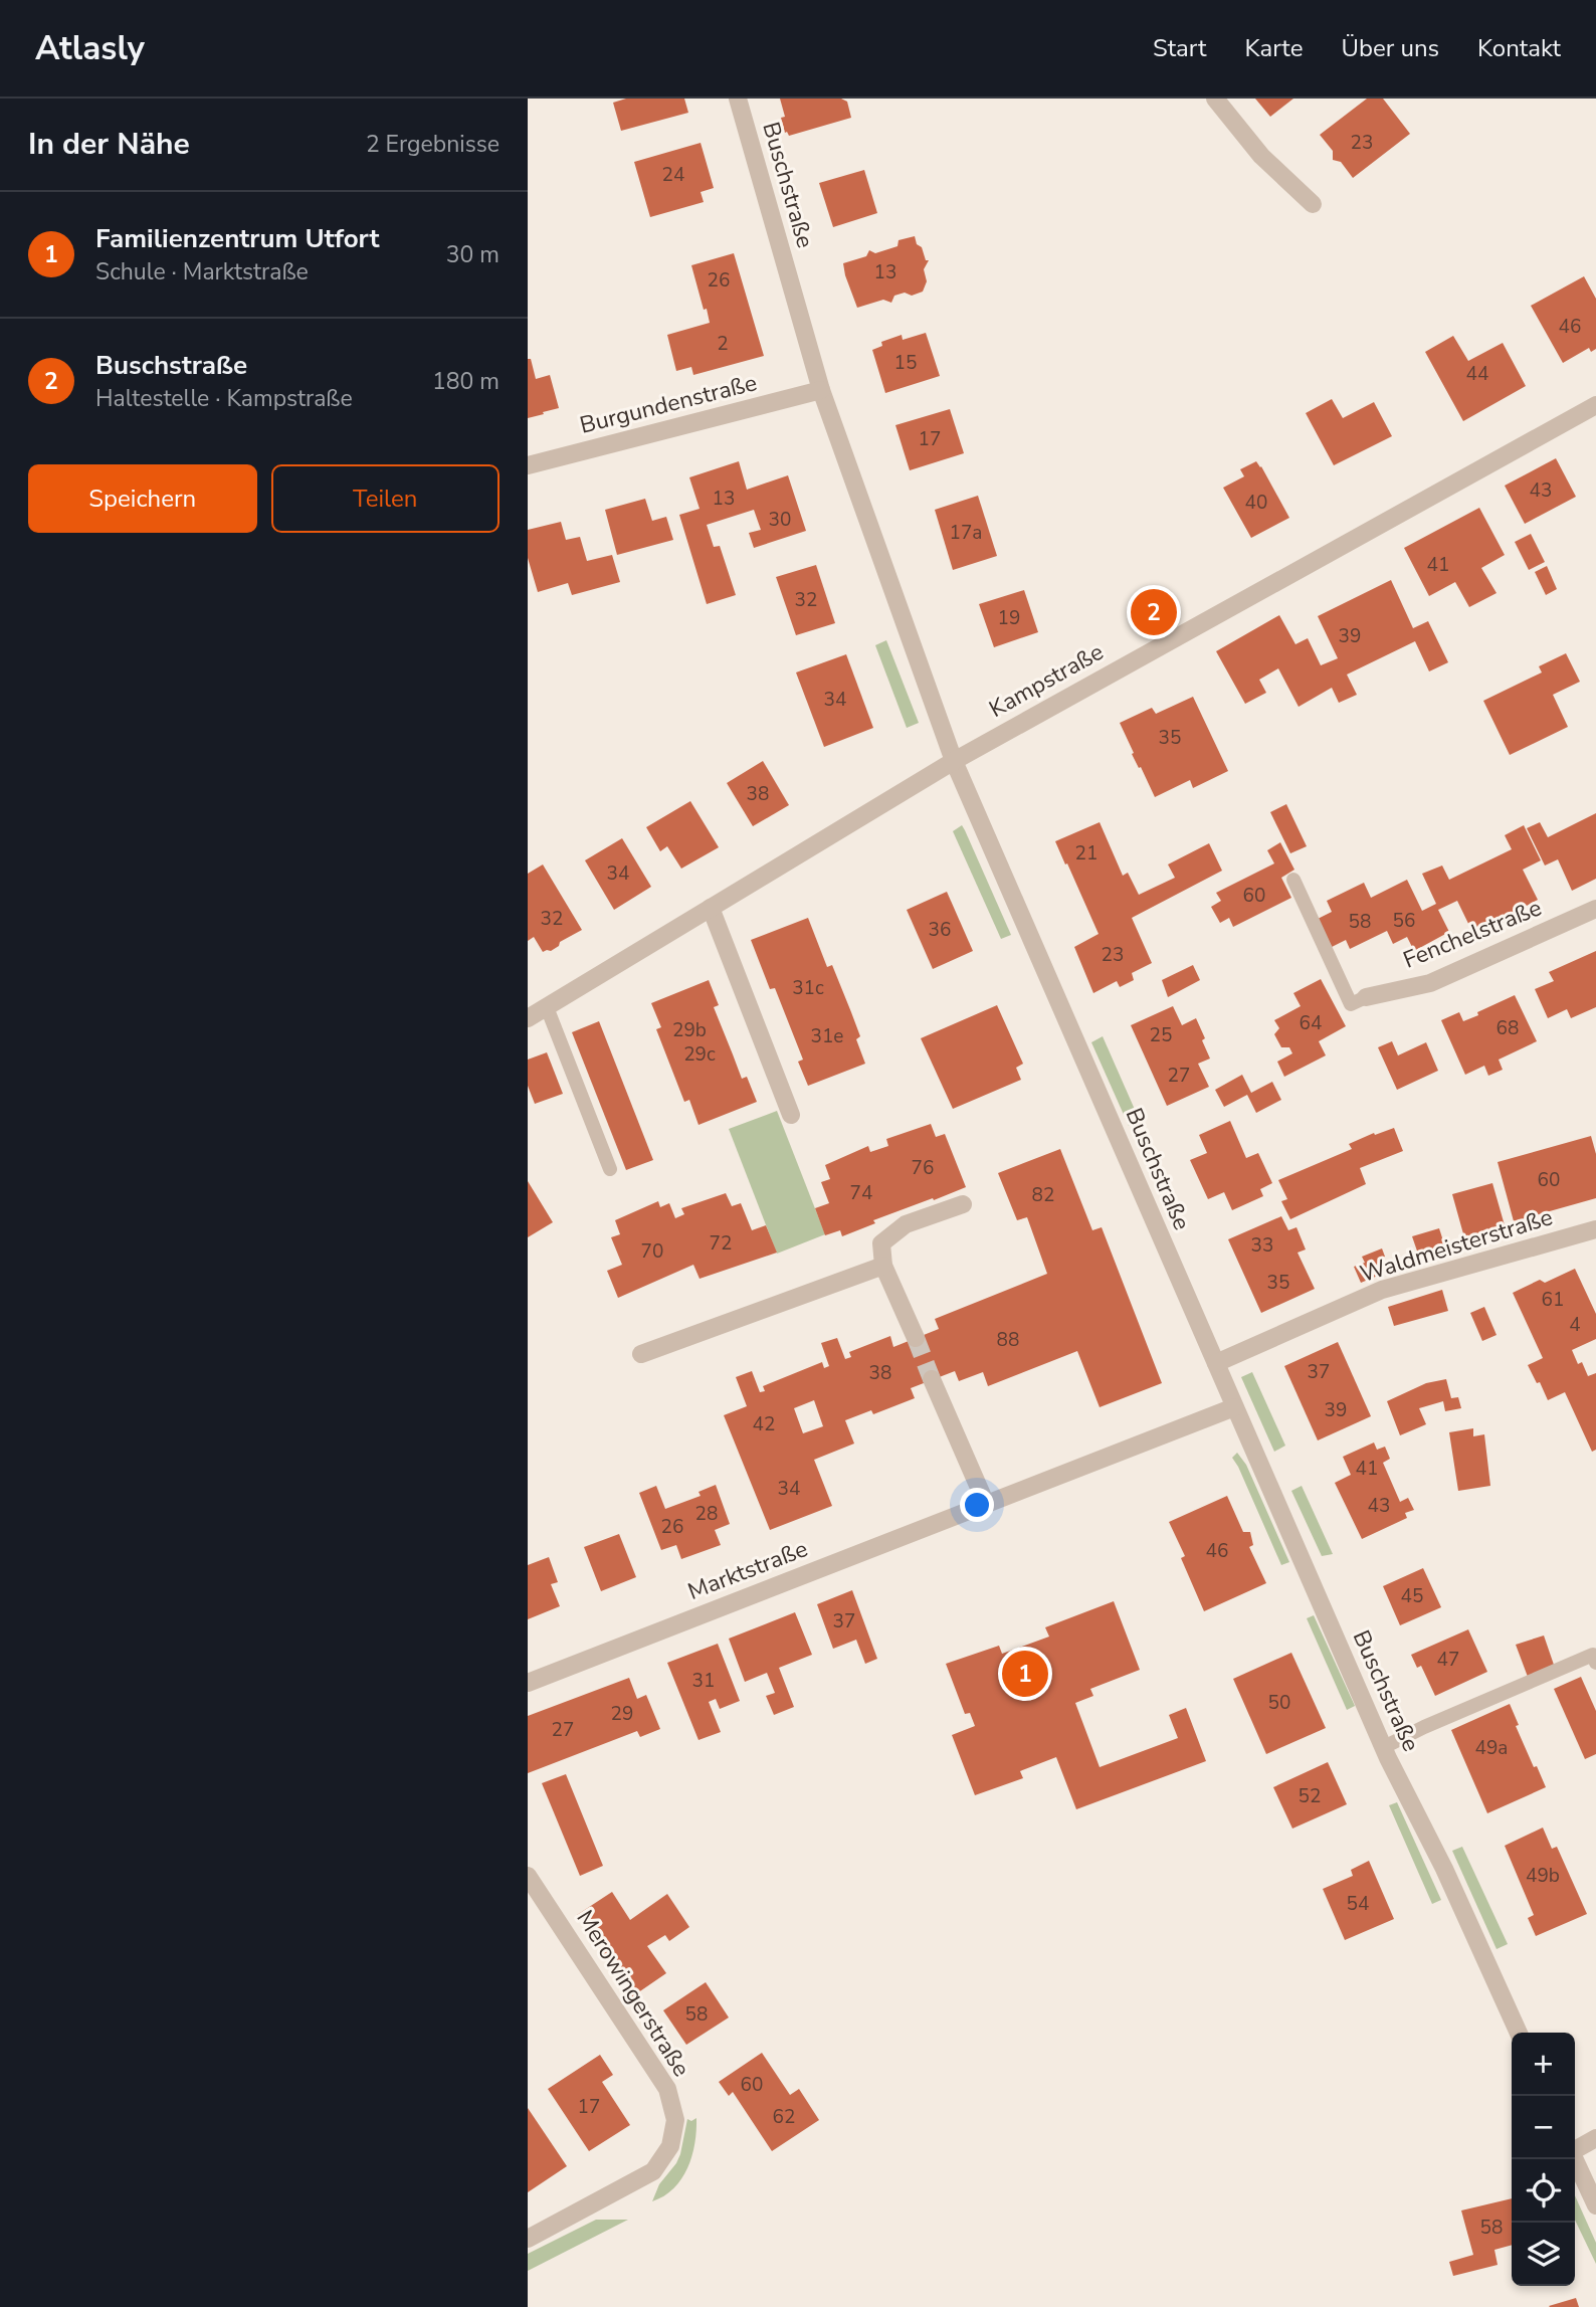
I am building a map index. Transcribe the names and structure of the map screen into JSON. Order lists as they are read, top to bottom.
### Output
{
  "streets": {
    "street": [
      "Buschstraße",
      "Burgundenstraße",
      "Kampstraße",
      "Fenchelstraße",
      "Waldmeisterstraße",
      "Marktstraße",
      "Merowingerstraße"
    ]
  },
  "crossings": [
    ["Buschstraße", "Burgundenstraße"],
    ["Buschstraße", "Kampstraße"],
    ["Buschstraße", "Waldmeisterstraße"],
    ["Buschstraße", "Marktstraße"]
  ],
  "house_numbers": [
    "23",
    "24",
    "13",
    "26",
    "46",
    "2",
    "15",
    "44",
    "17",
    "43",
    "13",
    "40",
    "30",
    "17a",
    "41",
    "32",
    "19",
    "39",
    "34",
    "35",
    "38",
    "21",
    "34",
    "60",
    "32",
    "56",
    "58",
    "36",
    "23",
    "31c",
    "64",
    "68",
    "29b",
    "25",
    "31e",
    "29c",
    "27",
    "76",
    "60",
    "74",
    "82",
    "72",
    "33",
    "70",
    "35",
    "61",
    "4",
    "88",
    "37",
    "38",
    "39",
    "42",
    "41",
    "34",
    "43",
    "28",
    "26",
    "46",
    "45",
    "37",
    "47",
    "31",
    "50",
    "29",
    "27",
    "49a",
    "52",
    "49b",
    "54",
    "58",
    "60",
    "17",
    "62",
    "58"
  ],
  "page": {
    "header": "Atlasly",
    "nav": [
      "Start",
      "Karte",
      "Über uns",
      "Kontakt"
    ],
    "heading": ["In der Nähe", "2 Ergebnisse"],
    "list": [
      {
        "mark": "1",
        "name": "Familienzentrum Utfort",
        "note": "Schule · Marktstraße",
        "value": "30 m"
      },
      {
        "mark": "2",
        "name": "Buschstraße",
        "note": "Haltestelle · Kampstraße",
        "value": "180 m"
      }
    ],
    "buttons": ["Speichern", "Teilen"],
    "pins": ["2", "1"],
    "map_buttons": ["+", "−"]
  }
}
